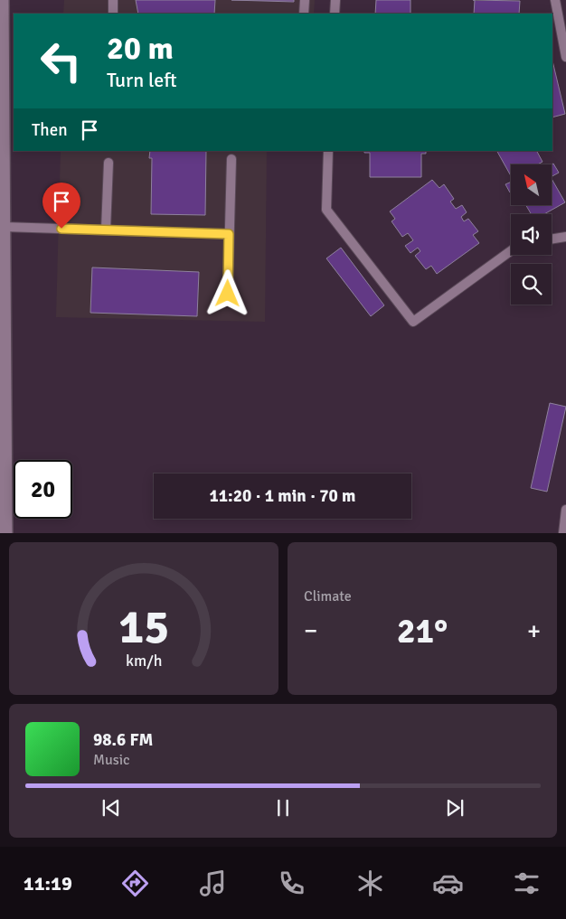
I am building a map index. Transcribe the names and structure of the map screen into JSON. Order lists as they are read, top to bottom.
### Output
{
  "north": "top left",
  "page": {
    "turn": ["20 m", "Turn left"],
    "then": "Then",
    "limit": "20",
    "trip": "11:20 · 1 min · 70 m",
    "tile": "Climate",
    "heat": ["−", "21°", "+"],
    "song": ["98.6 FM", "Music"],
    "tabs": "11:19",
    "gauge": ["15", "km/h"]
  }
}
